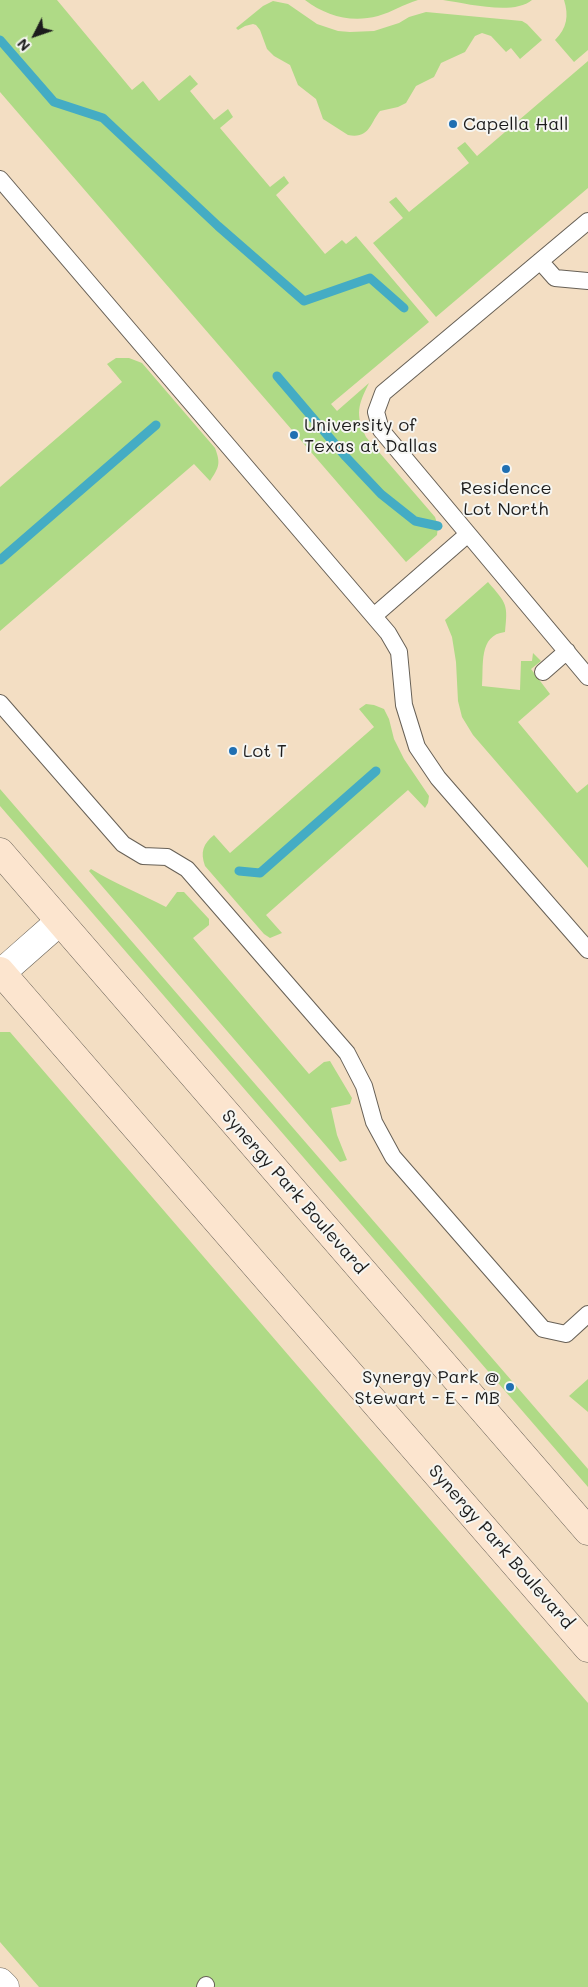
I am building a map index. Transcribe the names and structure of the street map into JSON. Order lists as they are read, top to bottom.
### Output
{
  "streets": {
    "street": ["Synergy Park Boulevard"]
  },
  "places": [
    "Capella Hall",
    "University of Texas at Dallas",
    "Residence Lot North",
    "Lot T",
    "Synergy Park @ Stewart - E - MB"
  ],
  "north": "bottom left"
}
